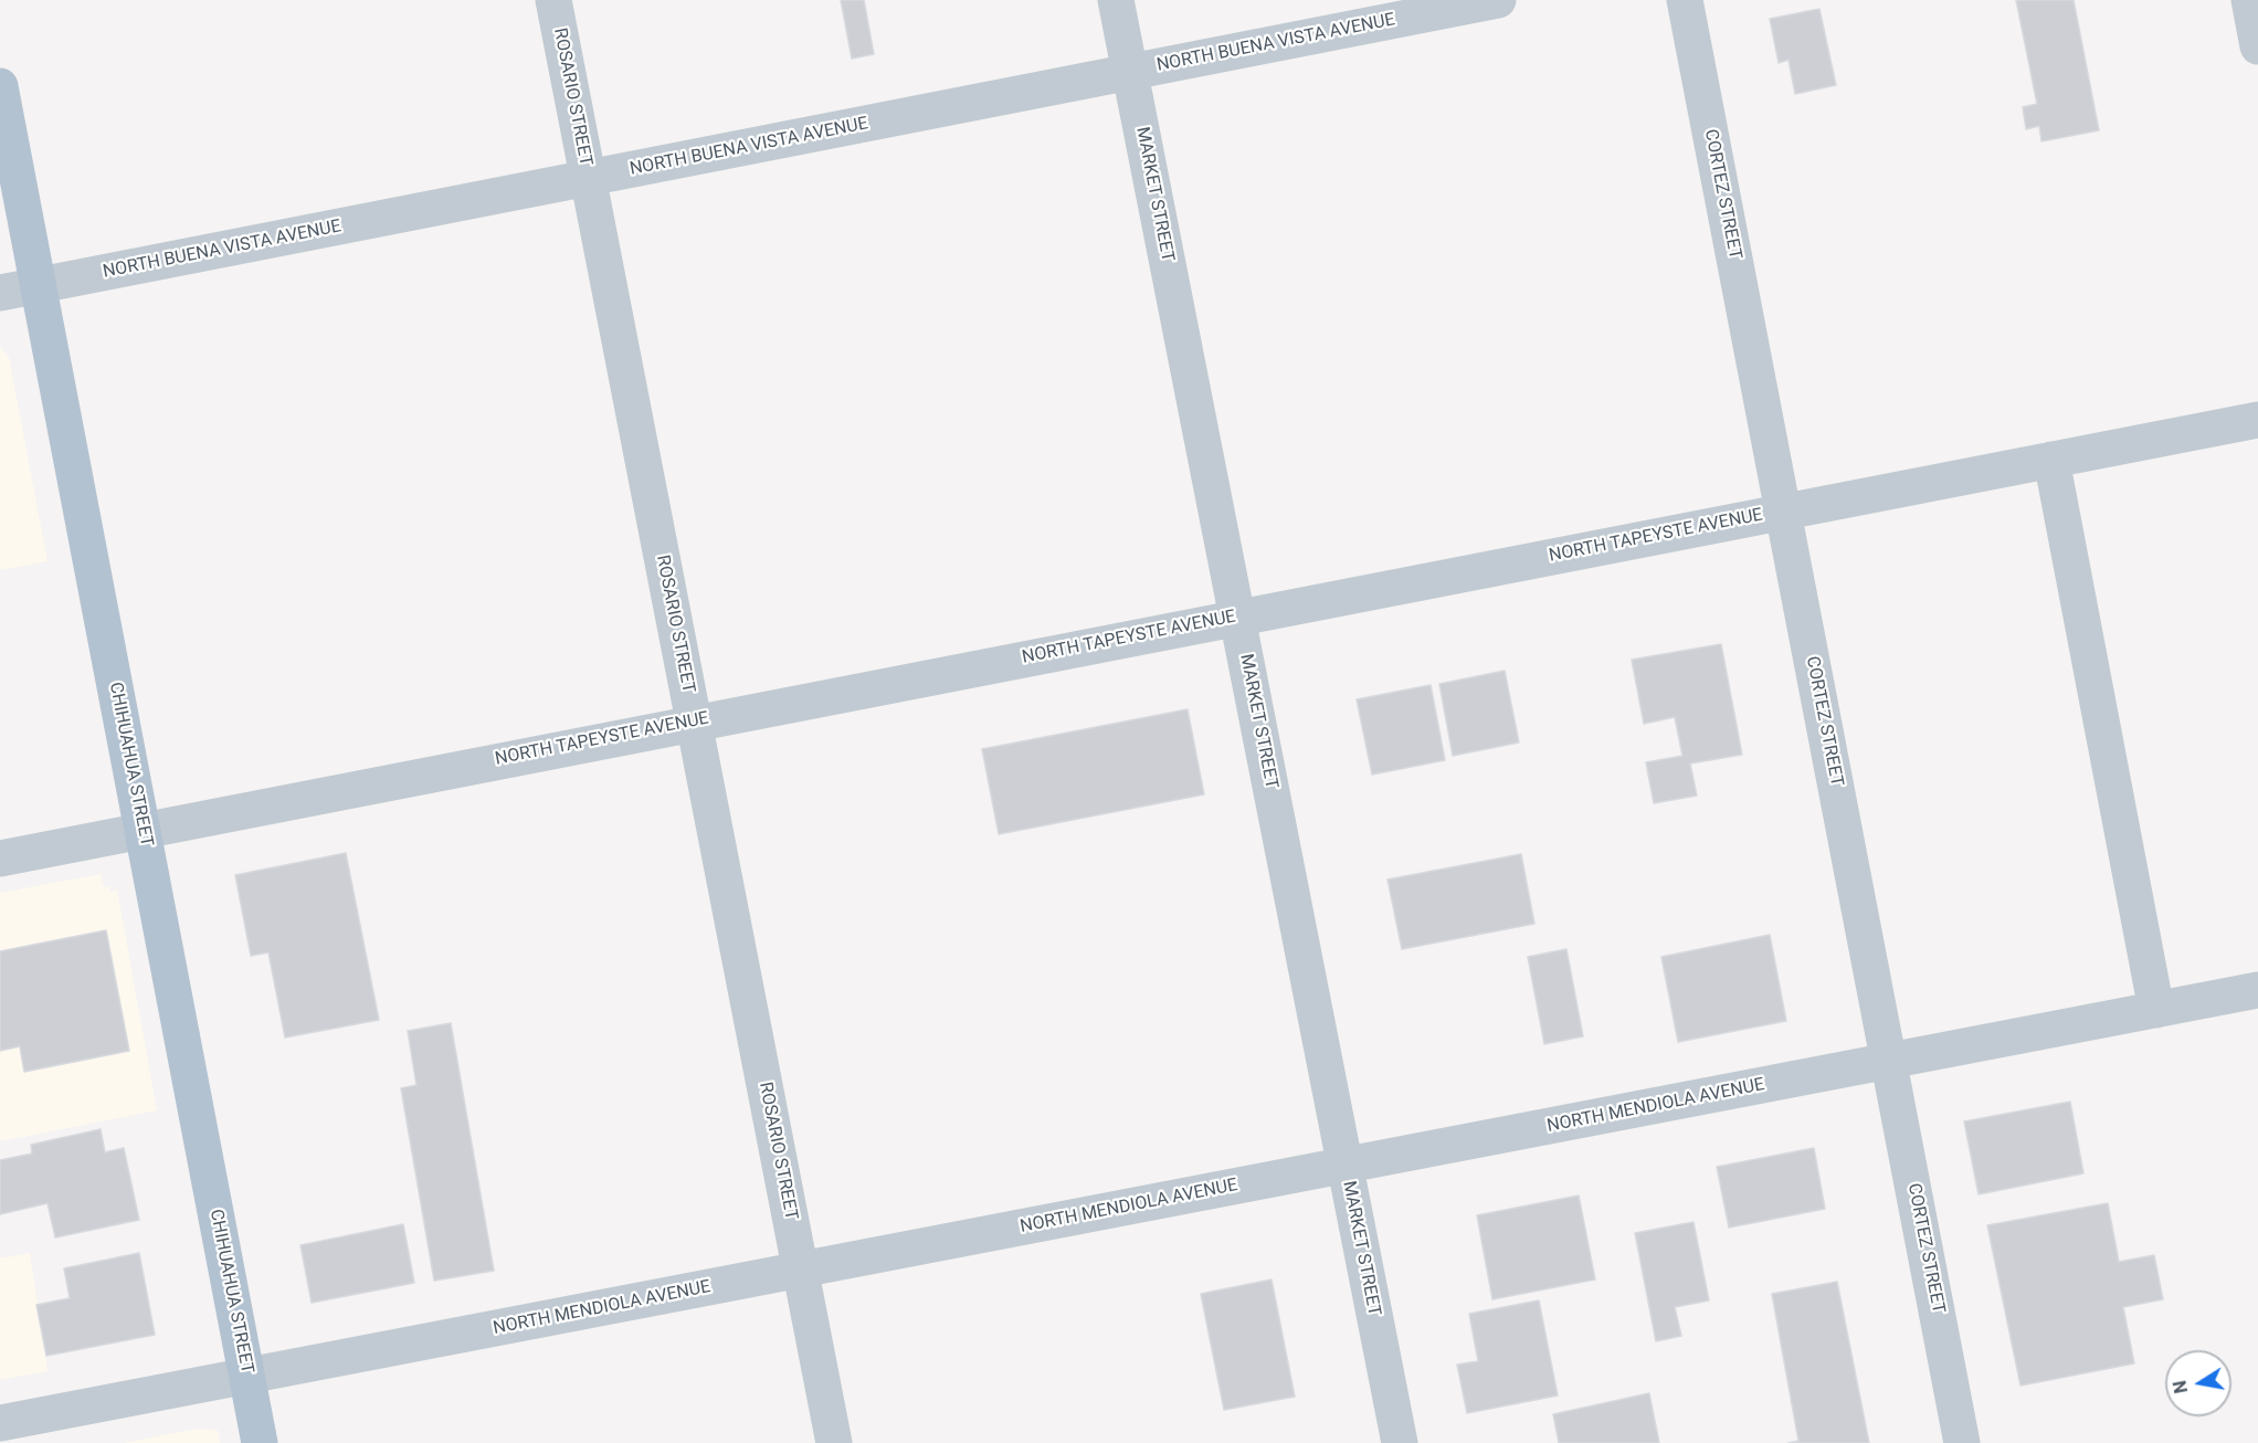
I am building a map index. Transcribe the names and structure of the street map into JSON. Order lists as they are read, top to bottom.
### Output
{
  "streets": {
    "main road": ["CHIHUAHUA STREET"],
    "street": [
      "NORTH BUENA VISTA AVENUE",
      "ROSARIO STREET",
      "MARKET STREET",
      "CORTEZ STREET",
      "NORTH TAPEYSTE AVENUE",
      "NORTH MENDIOLA AVENUE"
    ]
  },
  "crossings": [
    ["NORTH BUENA VISTA AVENUE", "ROSARIO STREET"],
    ["NORTH BUENA VISTA AVENUE", "MARKET STREET"],
    ["NORTH BUENA VISTA AVENUE", "CHIHUAHUA STREET"],
    ["ROSARIO STREET", "NORTH TAPEYSTE AVENUE"],
    ["ROSARIO STREET", "NORTH MENDIOLA AVENUE"],
    ["MARKET STREET", "NORTH TAPEYSTE AVENUE"],
    ["MARKET STREET", "NORTH MENDIOLA AVENUE"],
    ["CORTEZ STREET", "NORTH TAPEYSTE AVENUE"],
    ["CORTEZ STREET", "NORTH MENDIOLA AVENUE"],
    ["NORTH TAPEYSTE AVENUE", "CHIHUAHUA STREET"],
    ["CHIHUAHUA STREET", "NORTH MENDIOLA AVENUE"]
  ],
  "north": "left"
}
